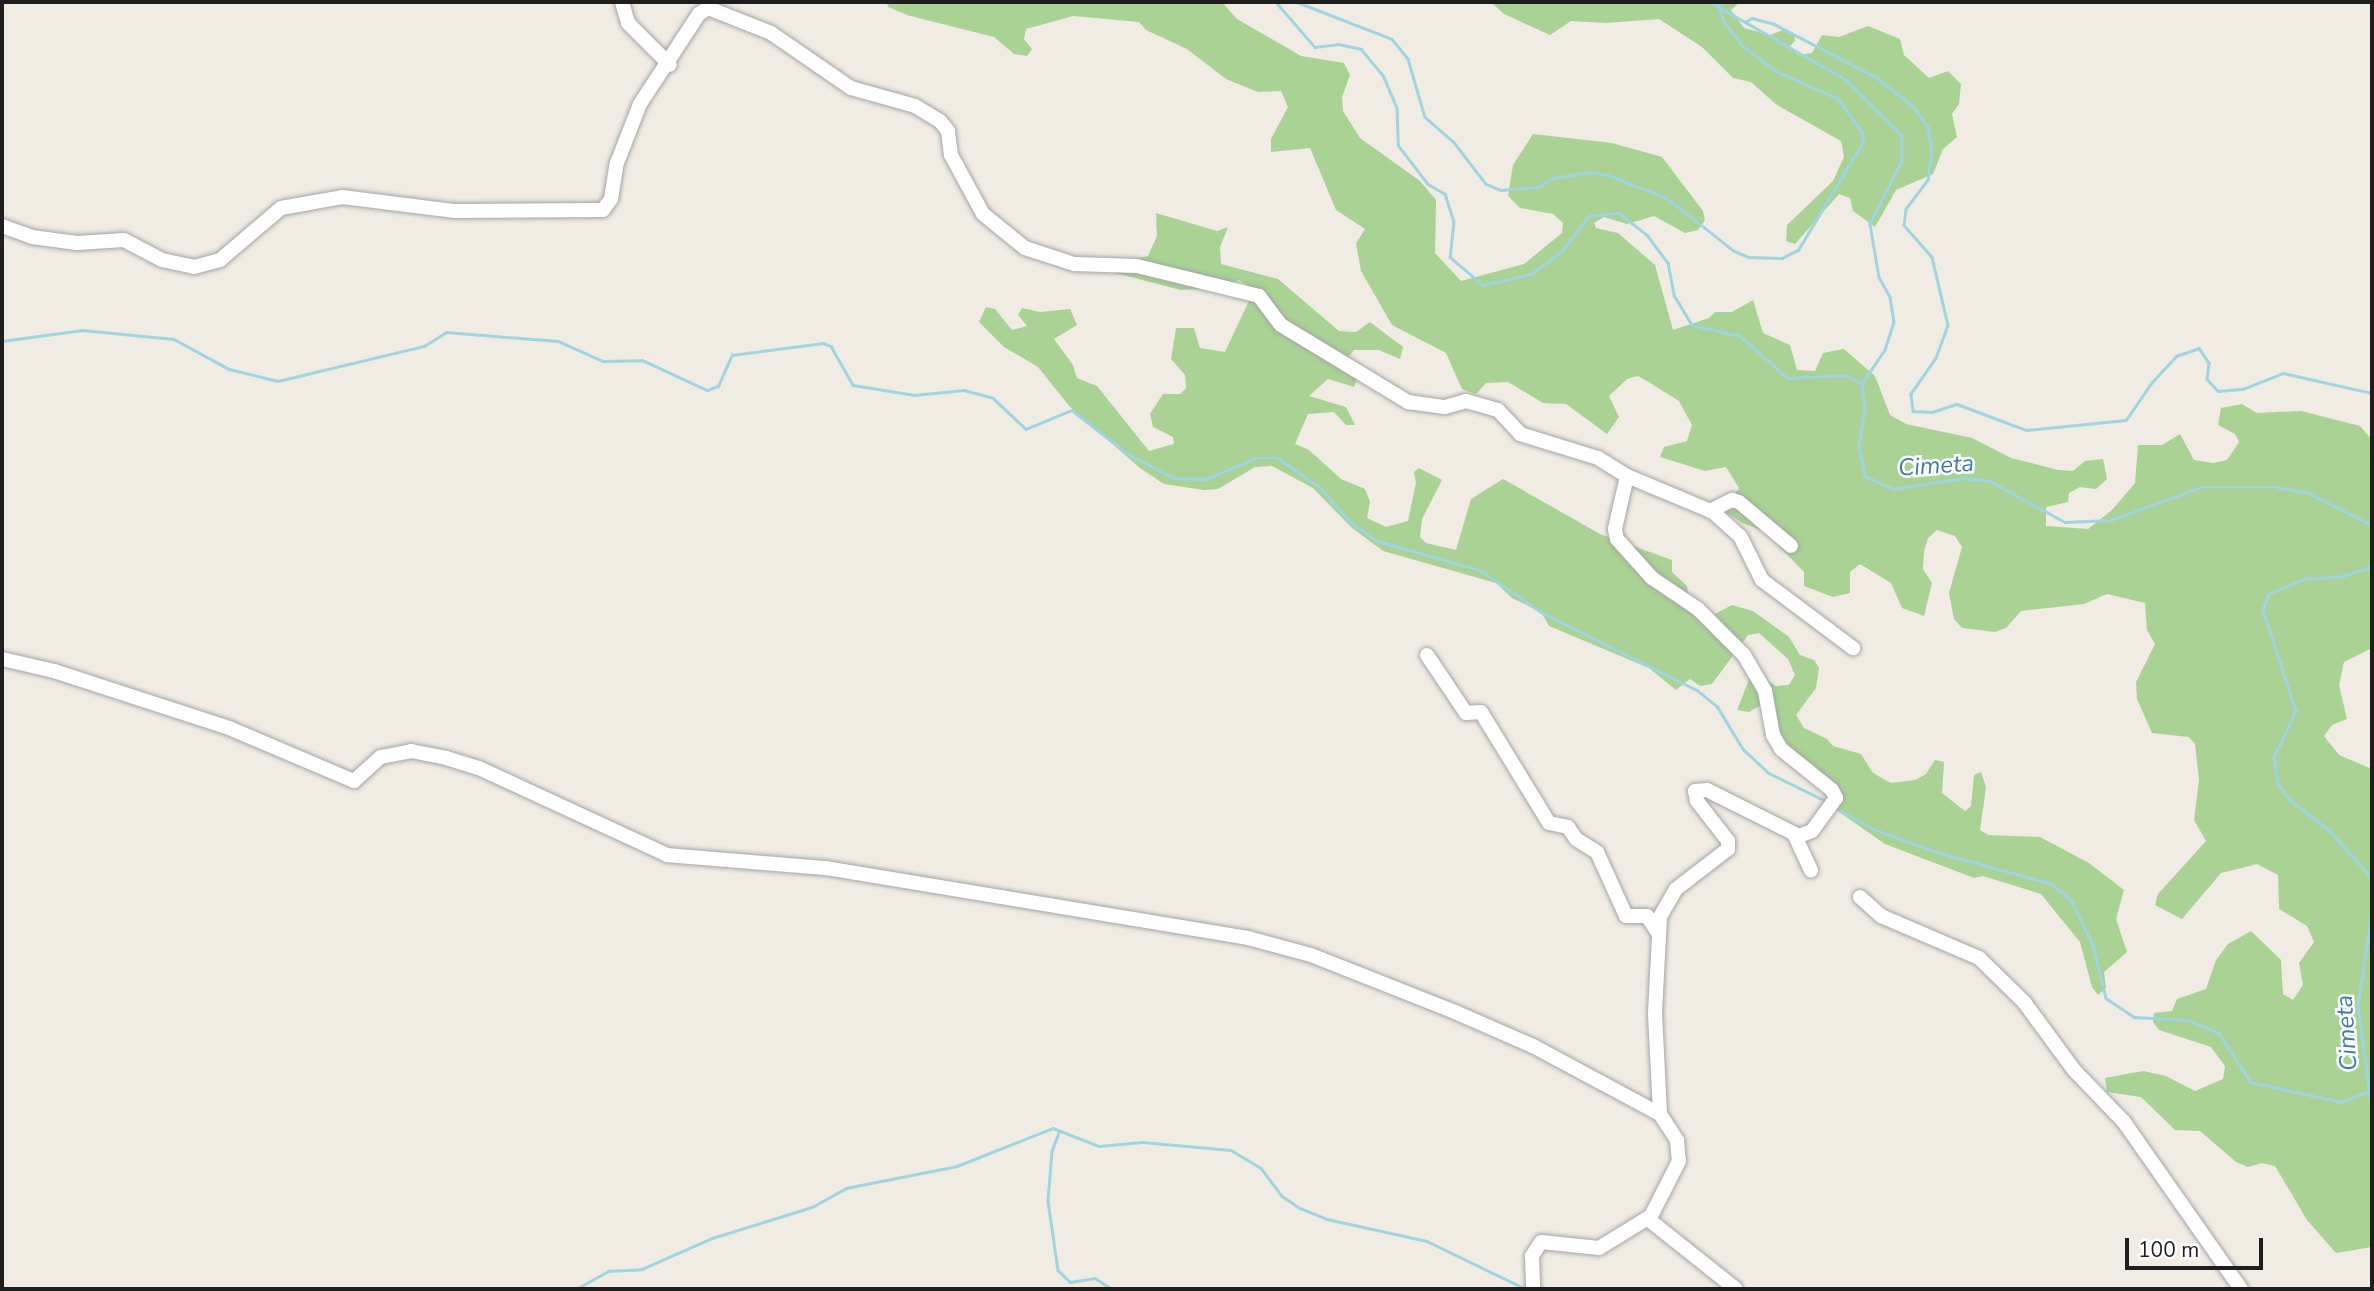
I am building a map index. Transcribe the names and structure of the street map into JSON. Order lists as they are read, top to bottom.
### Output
{
  "water": ["Cimeta"],
  "scale_bar": "100 m"
}
